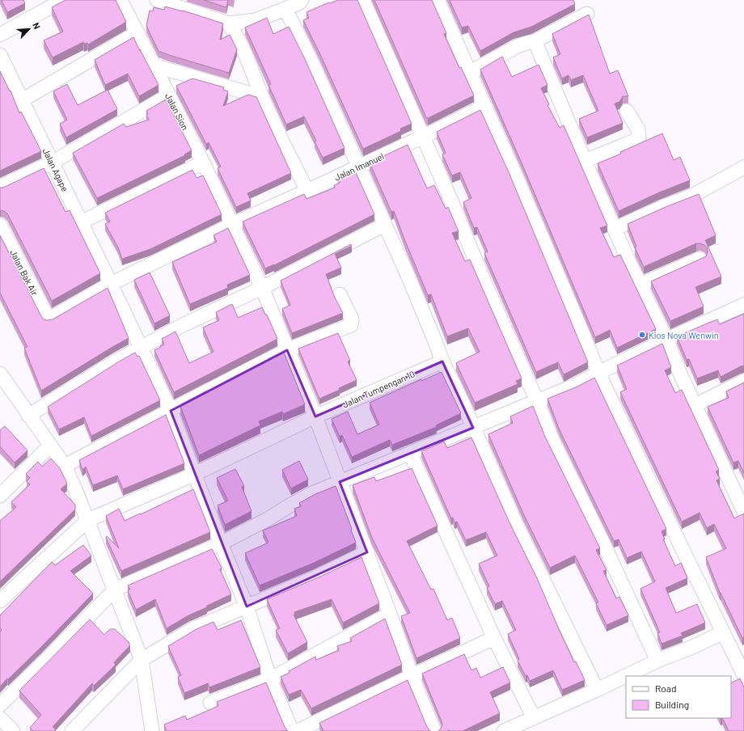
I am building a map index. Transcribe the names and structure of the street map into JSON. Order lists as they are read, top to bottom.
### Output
{
  "streets": {
    "street": [
      "Jalan Sion",
      "Jalan Imanuel",
      "Jalan Agape",
      "Jalan Bak Air",
      "Jalan Tumpengan 10"
    ]
  },
  "crossings": [
    ["Jalan Sion", "Jalan Imanuel"],
    ["Jalan Sion", "Jalan Tumpengan 10"],
    ["Jalan Imanuel", "Jalan Agape"],
    ["Jalan Imanuel", "Jalan Bak Air"],
    ["Jalan Agape", "Jalan Tumpengan 10"]
  ],
  "places": ["Kios Nova Wenwin"],
  "legend": ["Road", "Building"],
  "north": "top right"
}
